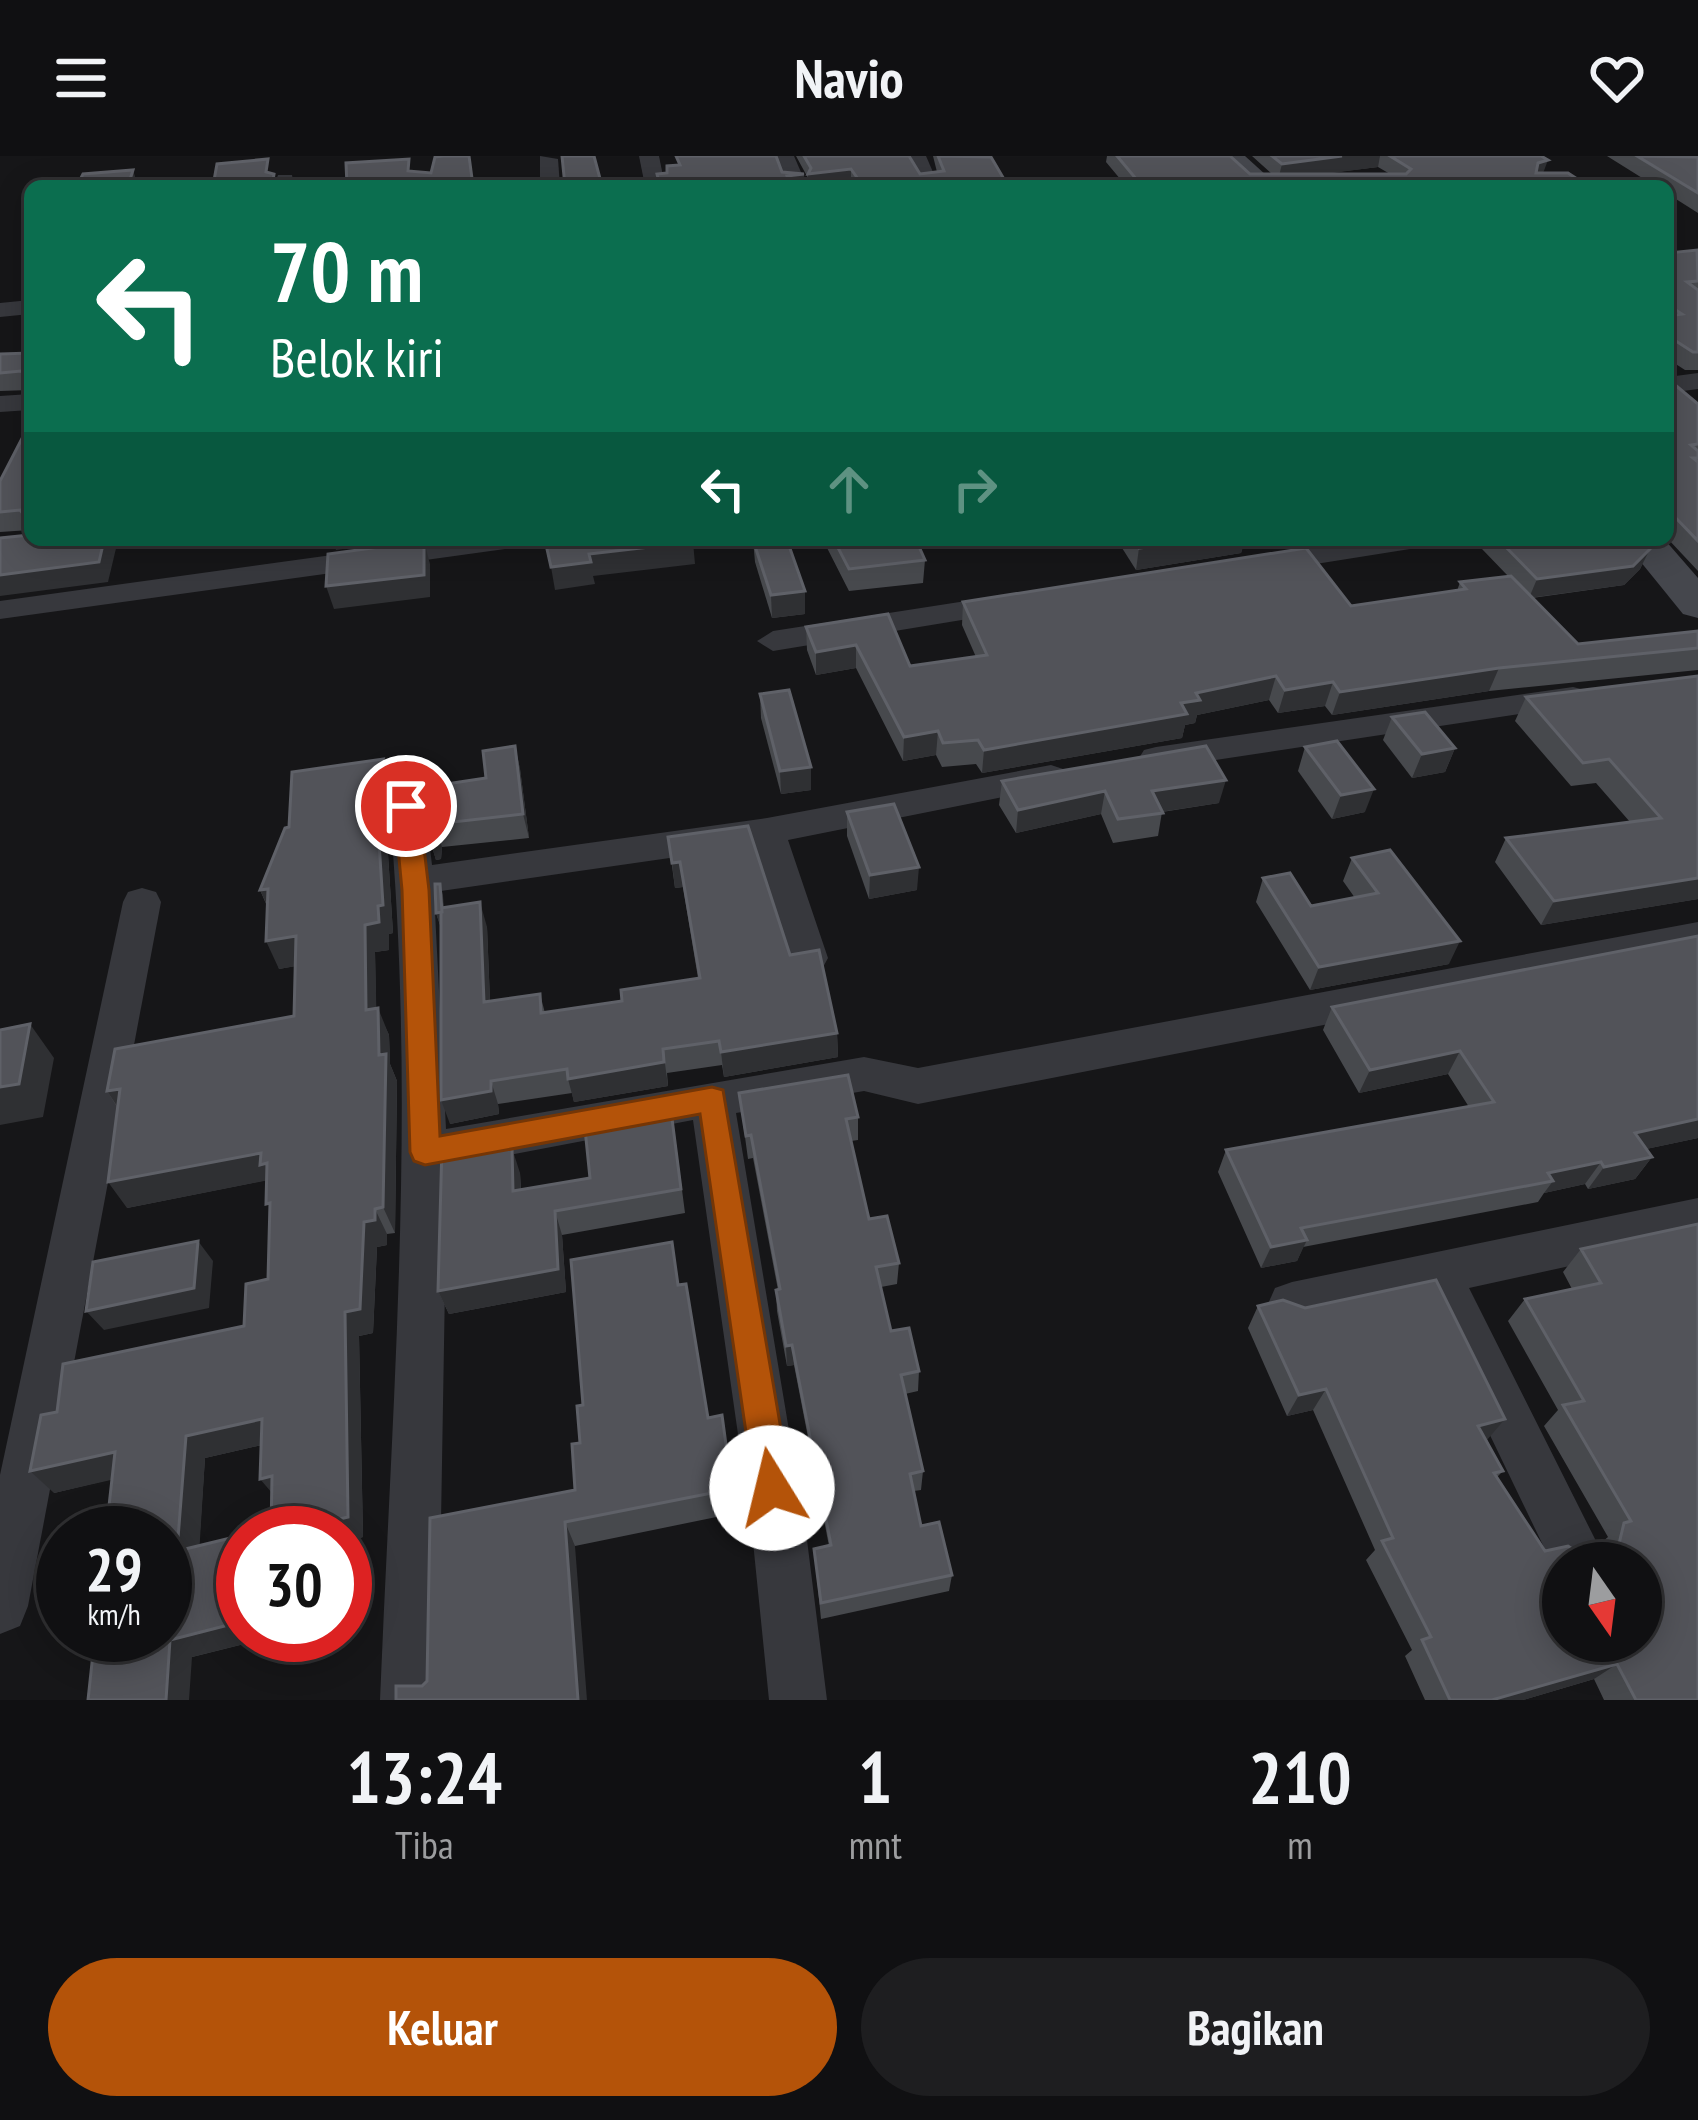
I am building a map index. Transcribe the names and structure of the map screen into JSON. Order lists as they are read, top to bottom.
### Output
{
  "north": "bottom",
  "page": {
    "header": "Navio",
    "turn": ["70 m", "Belok kiri"],
    "speed": "29 km/h",
    "limit": "30",
    "eta": [
      "13:24",
      "Tiba",
      "1",
      "mnt",
      "210",
      "m"
    ],
    "buttons": ["Keluar", "Bagikan"]
  }
}
